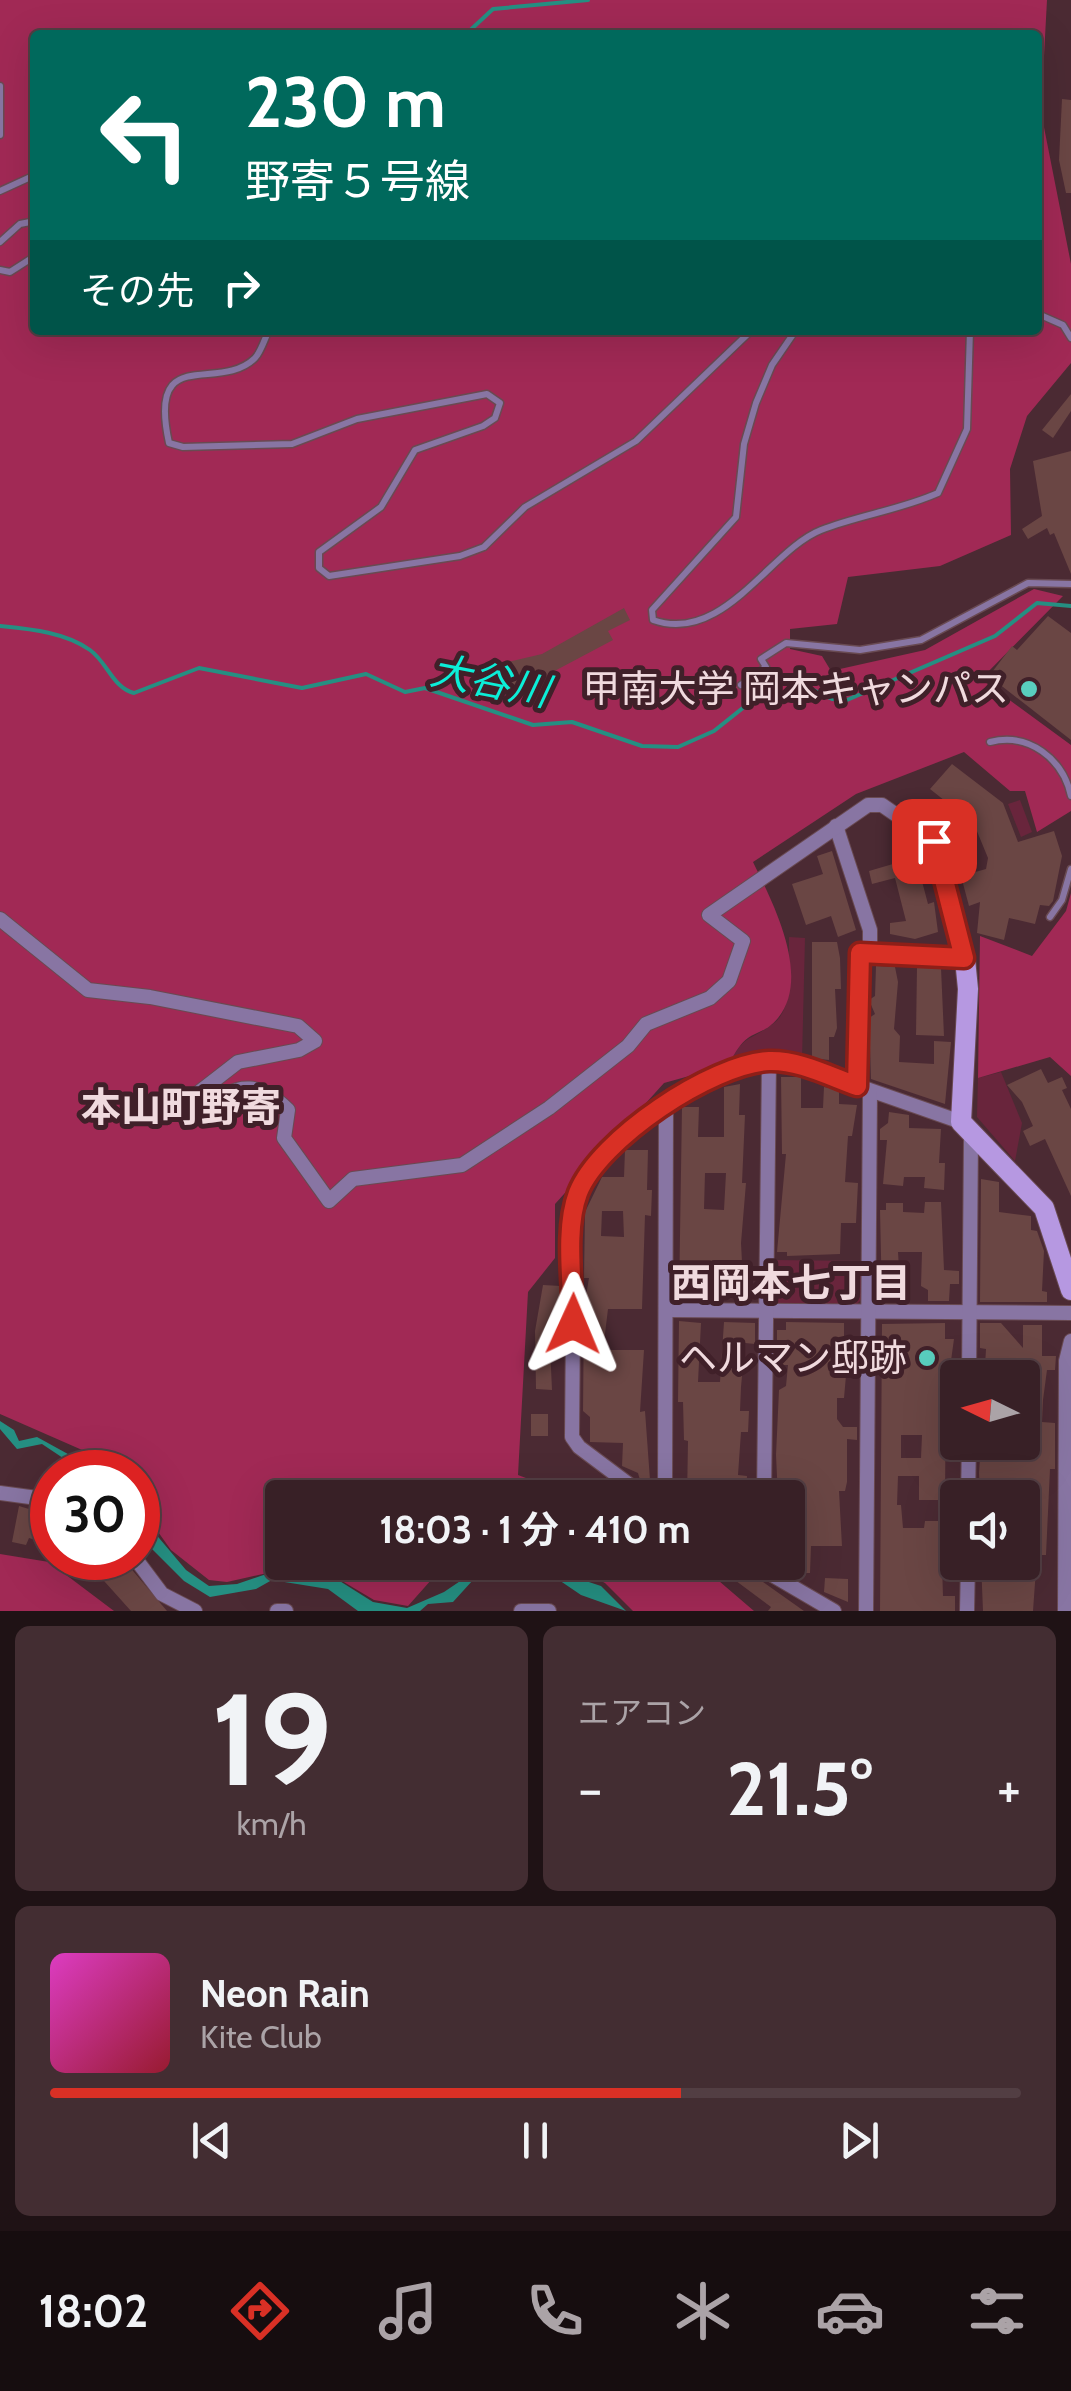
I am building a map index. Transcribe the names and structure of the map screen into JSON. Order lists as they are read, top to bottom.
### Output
{
  "districts": ["本山町野寄", "西岡本七丁目"],
  "water": ["大谷川"],
  "places": ["甲南大学 岡本キャンパス", "ヘルマン邸跡"],
  "north": "left",
  "page": {
    "turn": ["230 m", "野寄５号線"],
    "then": "その先",
    "limit": "30",
    "trip": "18:03 · 1 分 · 410 m",
    "tile": [
      ["19", "km/h"],
      "エアコン"
    ],
    "heat": ["−", "21.5°", "+"],
    "song": ["Neon Rain", "Kite Club"],
    "tabs": "18:02"
  }
}
